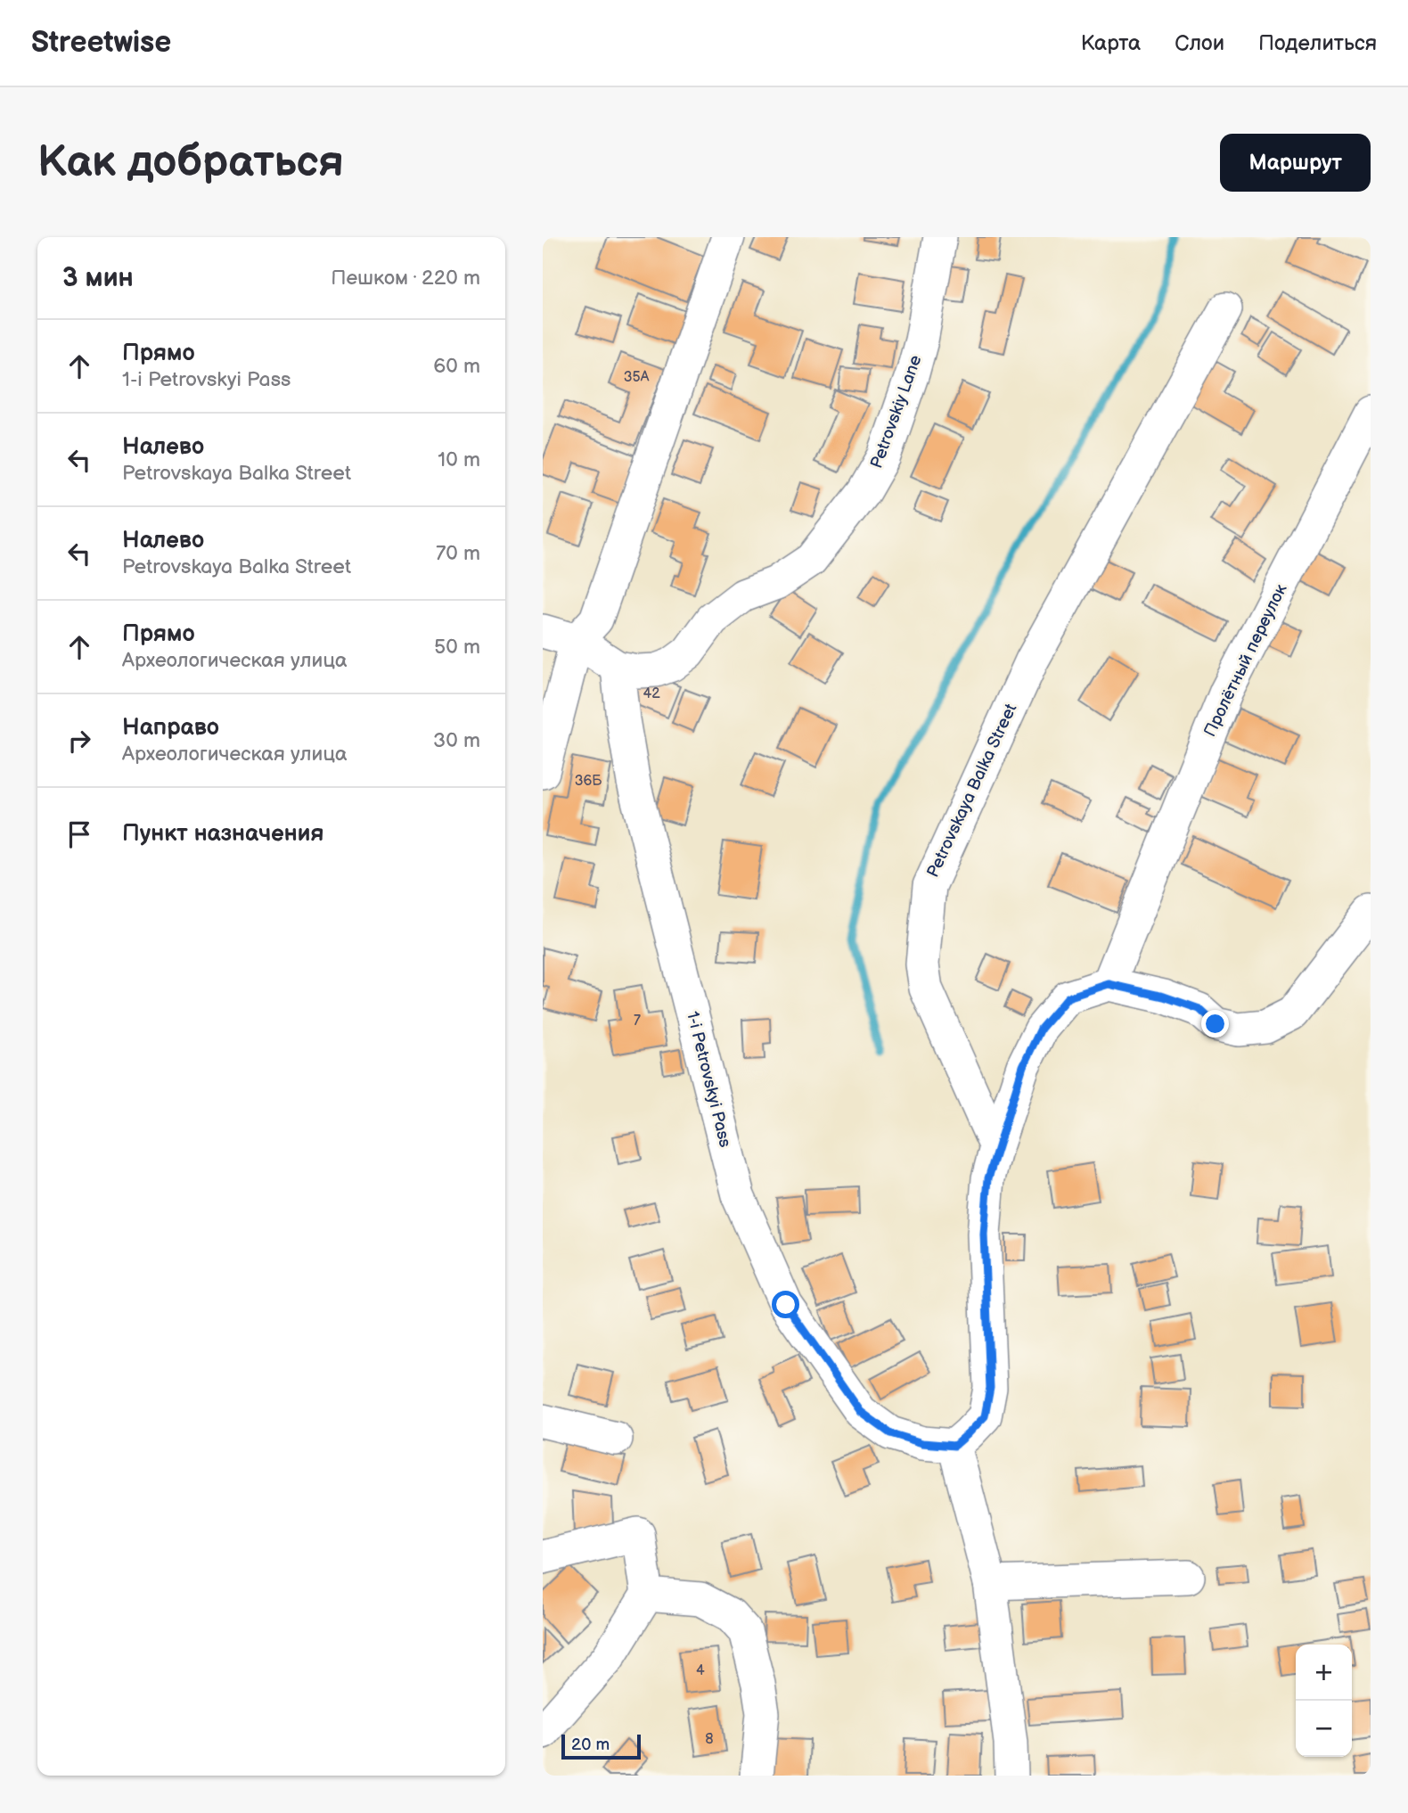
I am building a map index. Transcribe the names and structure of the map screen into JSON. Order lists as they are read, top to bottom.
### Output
{
  "streets": {
    "street": [
      "Petrovskiy Lane",
      "Пролётный переулок",
      "Petrovskaya Balka Street",
      "1-i Petrovskyi Pass"
    ]
  },
  "crossings": [
    ["Petrovskiy Lane", "1-i Petrovskyi Pass"]
  ],
  "house_numbers": [
    "35А",
    "42",
    "36Б",
    "7",
    "4",
    "8"
  ],
  "scale_bar": "20 m",
  "page": {
    "header": "Streetwise",
    "nav": ["Карта", "Слои", "Поделиться"],
    "buttons": "Маршрут",
    "title": "Как добраться",
    "heading": ["3 мин", "Пешком · 220 m"],
    "list": [
      ["Прямо", "1-i Petrovskyi Pass", "60 m"],
      ["Налево", "Petrovskaya Balka Street", "10 m"],
      ["Налево", "Petrovskaya Balka Street", "70 m"],
      ["Прямо", "Археологическая улица", "50 m"],
      ["Направо", "Археологическая улица", "30 m"],
      "Пункт назначения"
    ],
    "map_buttons": ["+", "−"],
    "scale": "20 m"
  }
}
